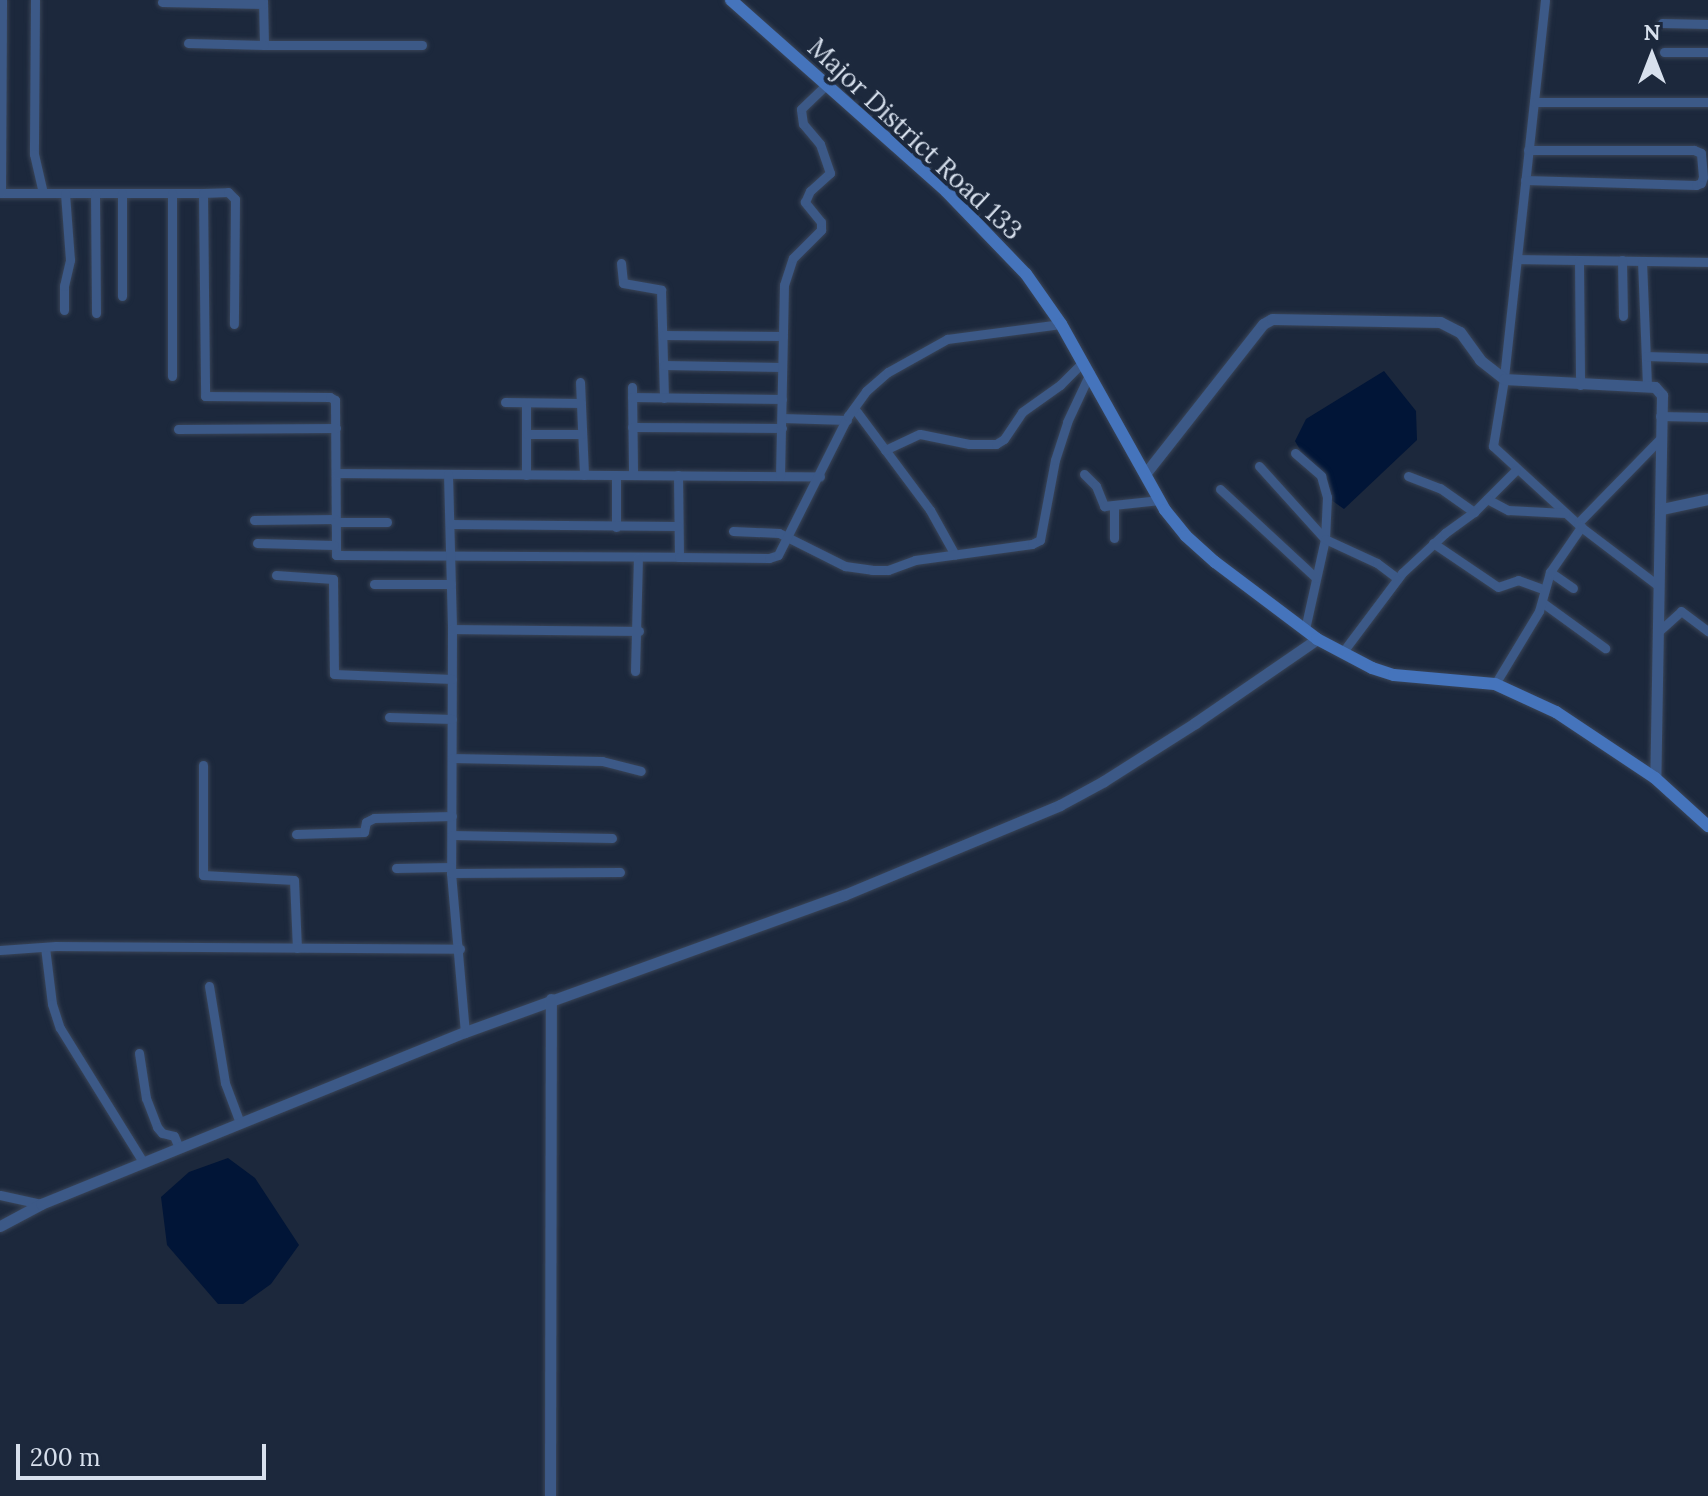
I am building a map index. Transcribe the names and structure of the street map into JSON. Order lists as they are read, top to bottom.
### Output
{
  "streets": {
    "main road": ["Major District Road 133"]
  },
  "scale_bar": "200 m",
  "north": "top"
}
